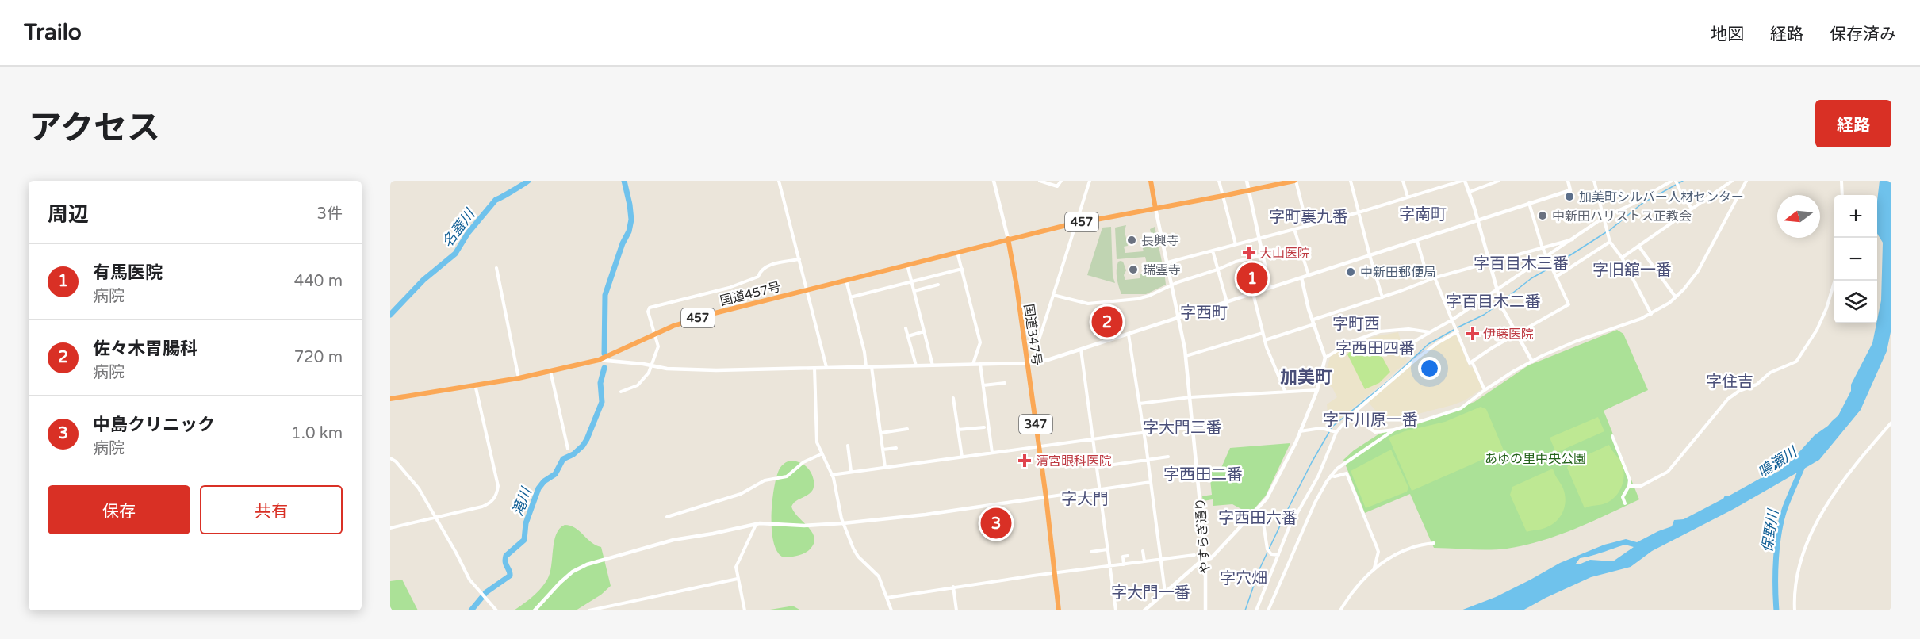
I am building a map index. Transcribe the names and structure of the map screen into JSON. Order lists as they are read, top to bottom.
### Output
{
  "streets": {
    "highway": [
      "457",
      "国道457号",
      "国道347号",
      "347"
    ],
    "street": ["やすらぎ通り"]
  },
  "crossings": [
    ["457", "国道457号"],
    ["457", "国道347号"],
    ["457", "やすらぎ通り"],
    ["国道457号", "国道347号"]
  ],
  "districts": [
    "字南町",
    "字町裏九番",
    "字百目木三番",
    "字旧舘一番",
    "字百目木二番",
    "字西町",
    "字町西",
    "字西田四番",
    "加美町",
    "字住吉",
    "字下川原一番",
    "字大門三番",
    "字西田二番",
    "字大門",
    "字西田六番",
    "字穴畑",
    "字大門一番"
  ],
  "water": [
    "名蓋川",
    "鳴瀬川",
    "滝川",
    "保野川"
  ],
  "parks": ["あゆの里中央公園"],
  "places": {
    "other": [
      "加美町シルバー人材センター",
      "中新田ハリストス正教会",
      "長興寺",
      "瑞雲寺",
      "中新田郵便局"
    ],
    "health": ["大山医院", "伊藤医院", "清宮眼科医院"]
  },
  "north": "left",
  "page": {
    "header": "Trailo",
    "nav": ["地図", "経路", "保存済み"],
    "title": "アクセス",
    "buttons": [
      "経路",
      ["保存", "共有"]
    ],
    "heading": ["周辺", "3件"],
    "map_buttons": ["+", "−"],
    "list": [
      {
        "mark": "1",
        "name": "有馬医院",
        "note": "病院",
        "value": "440 m"
      },
      {
        "mark": "2",
        "name": "佐々木胃腸科",
        "note": "病院",
        "value": "720 m"
      },
      {
        "mark": "3",
        "name": "中島クリニック",
        "note": "病院",
        "value": "1.0 km"
      }
    ],
    "pins": ["1", "2", "3"]
  }
}
